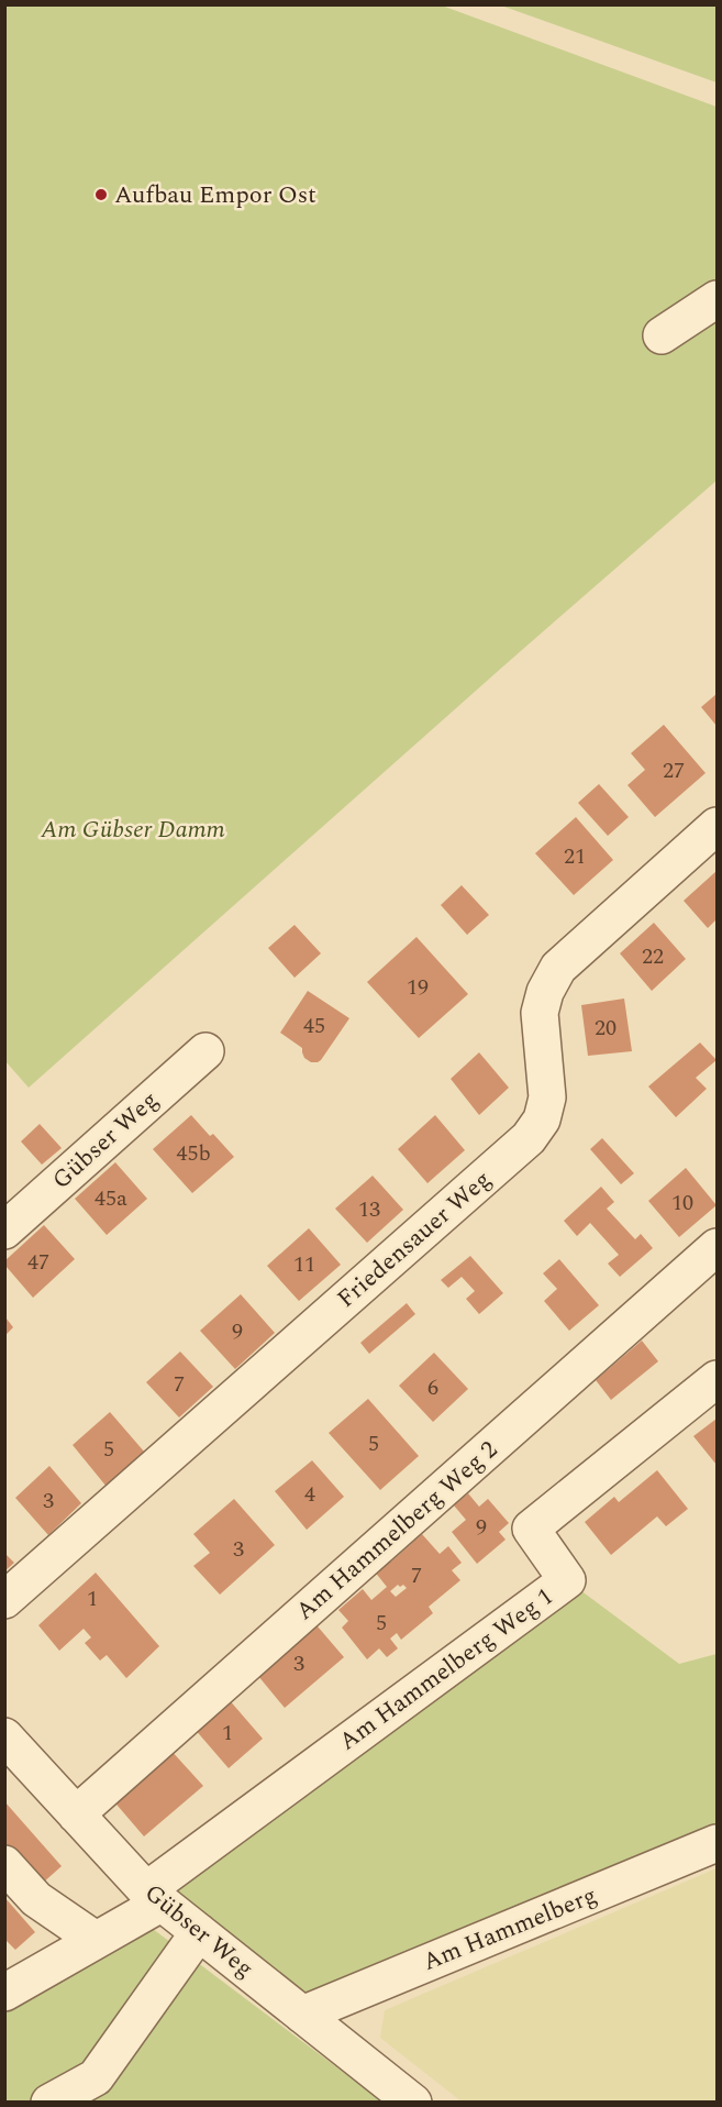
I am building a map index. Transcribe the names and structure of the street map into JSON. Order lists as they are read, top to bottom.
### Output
{
  "streets": {
    "street": [
      "Gübser Weg",
      "Friedensauer Weg",
      "Am Hammelberg Weg 2",
      "Am Hammelberg Weg 1",
      "Am Hammelberg"
    ]
  },
  "crossings": [
    ["Gübser Weg", "Am Hammelberg Weg 2"],
    ["Gübser Weg", "Am Hammelberg Weg 1"],
    ["Gübser Weg", "Am Hammelberg"]
  ],
  "parks": ["Am Gübser Damm"],
  "places": ["Aufbau Empor Ost"],
  "house_numbers": [
    "27",
    "21",
    "22",
    "19",
    "45",
    "20",
    "45b",
    "45a",
    "10",
    "13",
    "47",
    "11",
    "9",
    "7",
    "6",
    "5",
    "5",
    "4",
    "3",
    "9",
    "3",
    "7",
    "1",
    "5",
    "3",
    "1"
  ]
}
